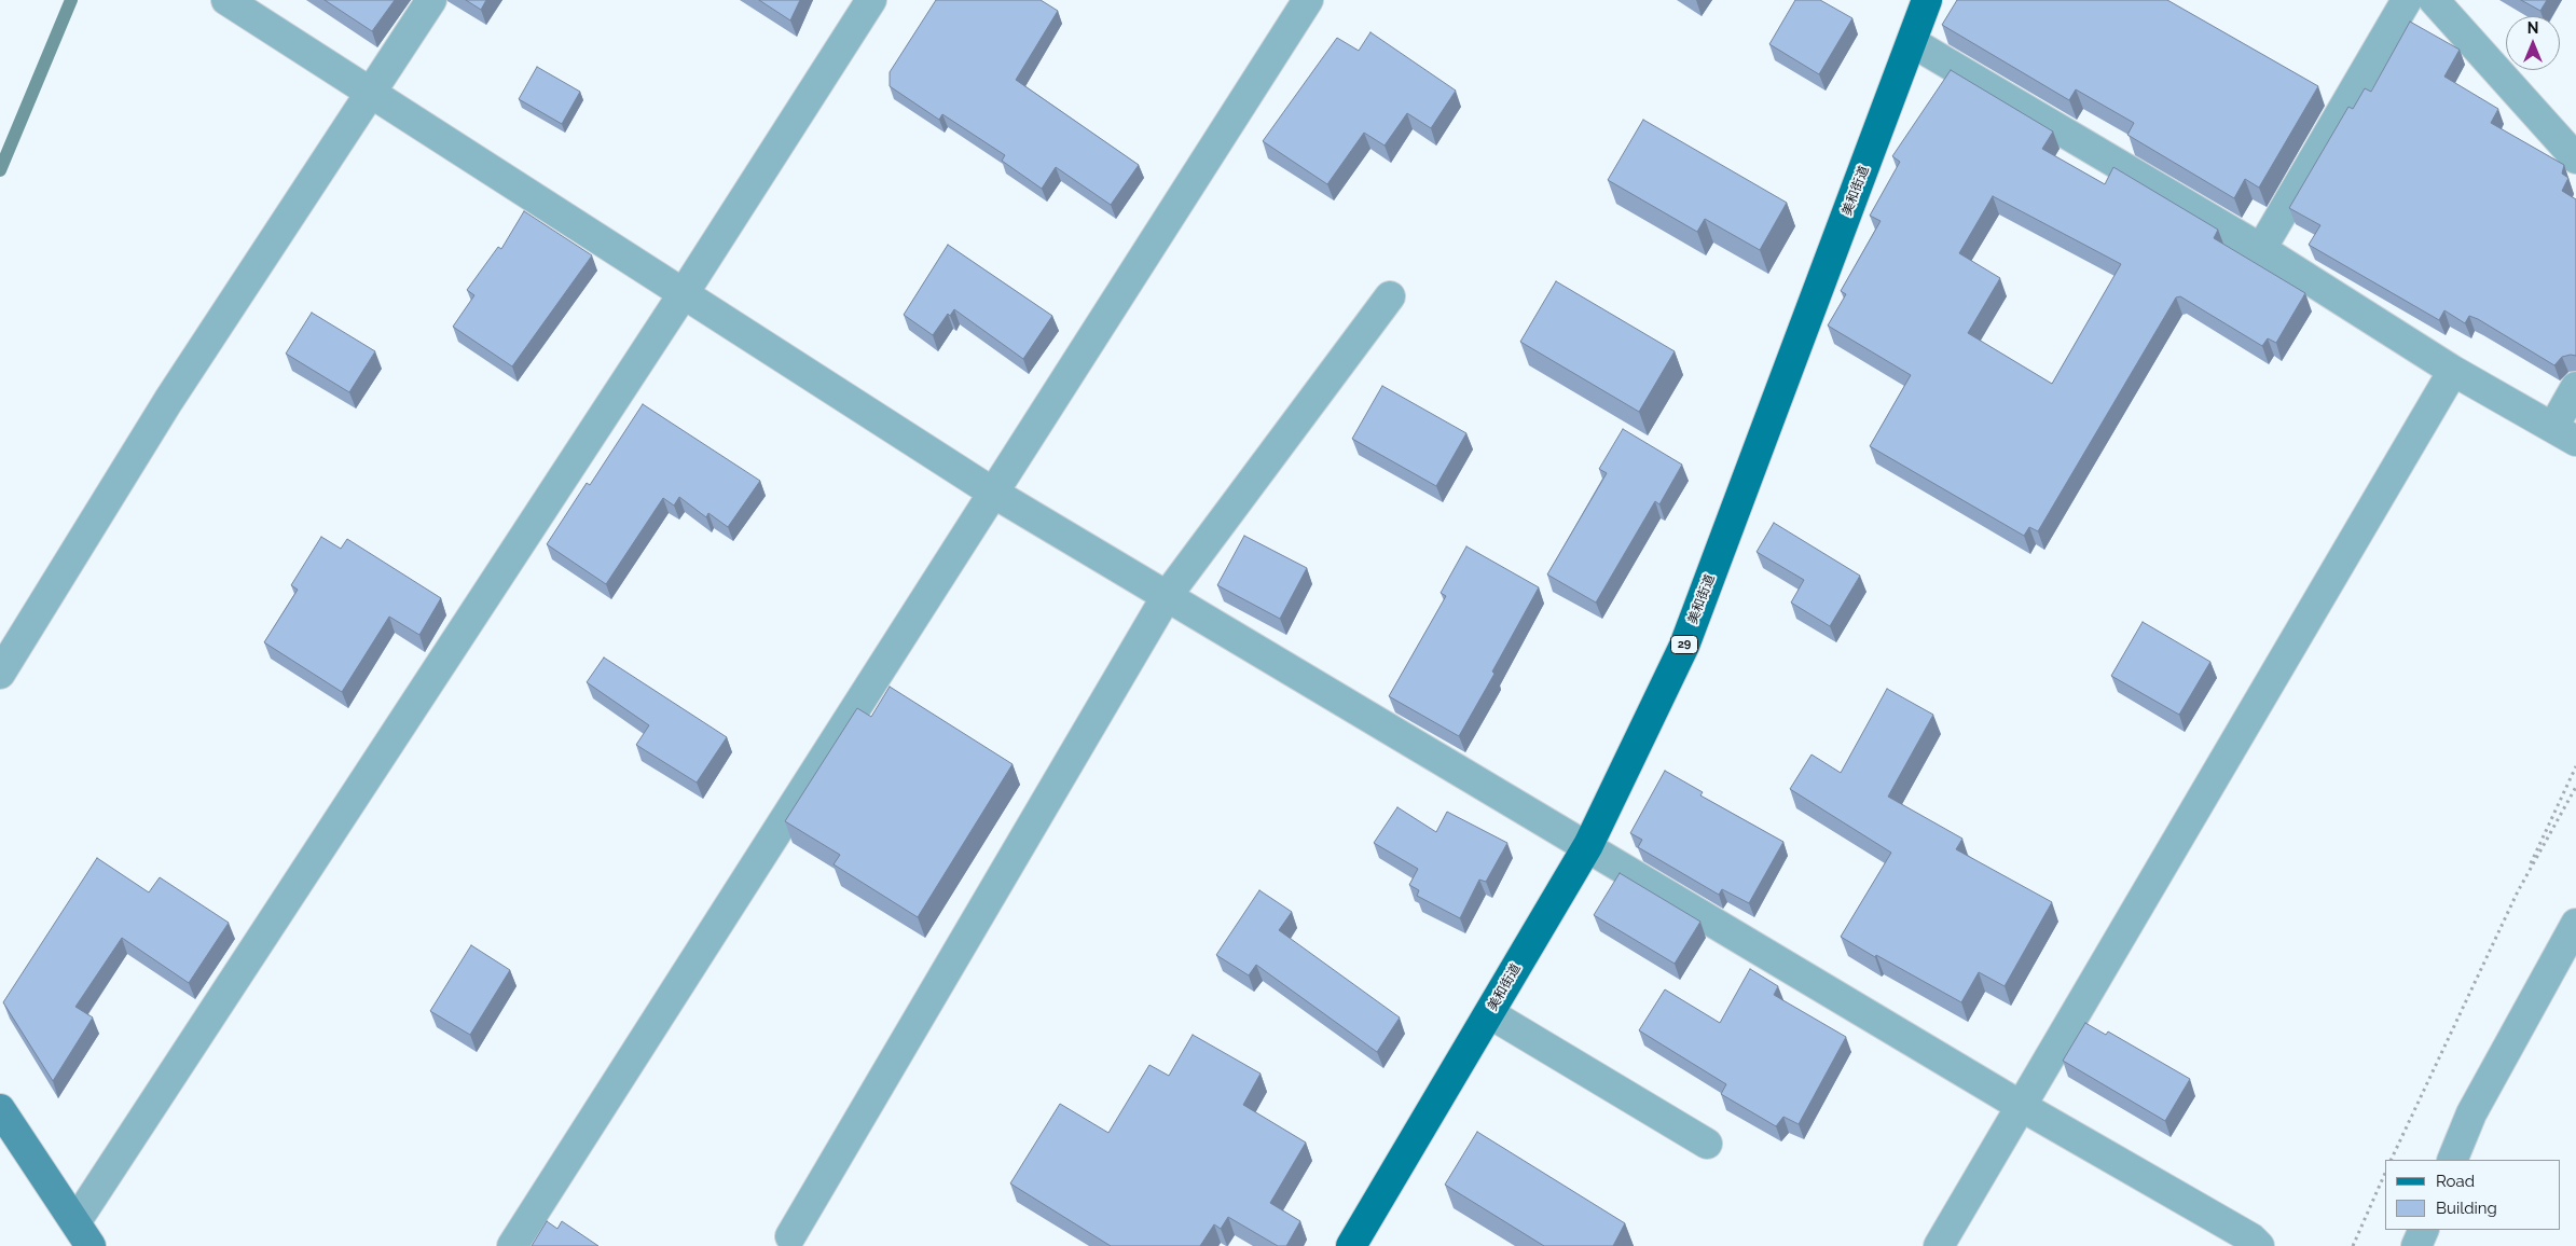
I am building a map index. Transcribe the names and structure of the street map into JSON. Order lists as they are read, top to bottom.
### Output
{
  "streets": {
    "main road": ["美和街道", "29"]
  },
  "legend": ["Road", "Building"],
  "north": "top"
}
